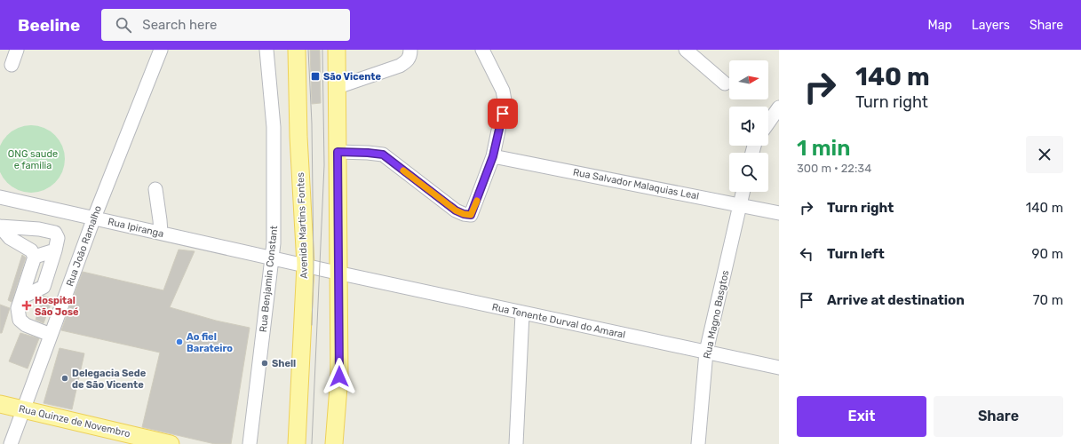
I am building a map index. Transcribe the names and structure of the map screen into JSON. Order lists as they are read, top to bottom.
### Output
{
  "streets": {
    "main road": ["Avenida Martins Fontes", "Rua Quinze de Novembro"],
    "street": [
      "Rua Salvador Malaquias Leal",
      "Rua Ipiranga",
      "Rua João Ramalho",
      "Rua Benjamin Constant",
      "Rua Magno Basgtos",
      "Rua Tenente Durval do Amaral"
    ]
  },
  "crossings": [
    ["Rua Salvador Malaquias Leal", "Rua Magno Basgtos"],
    ["Avenida Martins Fontes", "Rua Tenente Durval do Amaral"],
    ["Rua Ipiranga", "Rua João Ramalho"],
    ["Rua Ipiranga", "Rua Benjamin Constant"],
    ["Rua João Ramalho", "Rua Quinze de Novembro"],
    ["Rua Magno Basgtos", "Rua Tenente Durval do Amaral"]
  ],
  "parks": ["ONG saude e familia"],
  "places": {
    "transit": ["São Vicente"],
    "health": ["Hospital São José"],
    "other": ["Ao fiel Barateiro", "Shell", "Delegacia Sede de São Vicente"]
  },
  "north": "right",
  "page": {
    "header": "Beeline",
    "search": "Search here",
    "nav": ["Map", "Layers", "Share"],
    "turn": ["140 m", "Turn right"],
    "heading": ["1 min", "300 m · 22:34"],
    "list": [
      {
        "name": "Turn right",
        "value": "140 m"
      },
      {
        "name": "Turn left",
        "value": "90 m"
      },
      {
        "name": "Arrive at destination",
        "value": "70 m"
      }
    ],
    "buttons": ["Exit", "Share"]
  }
}
